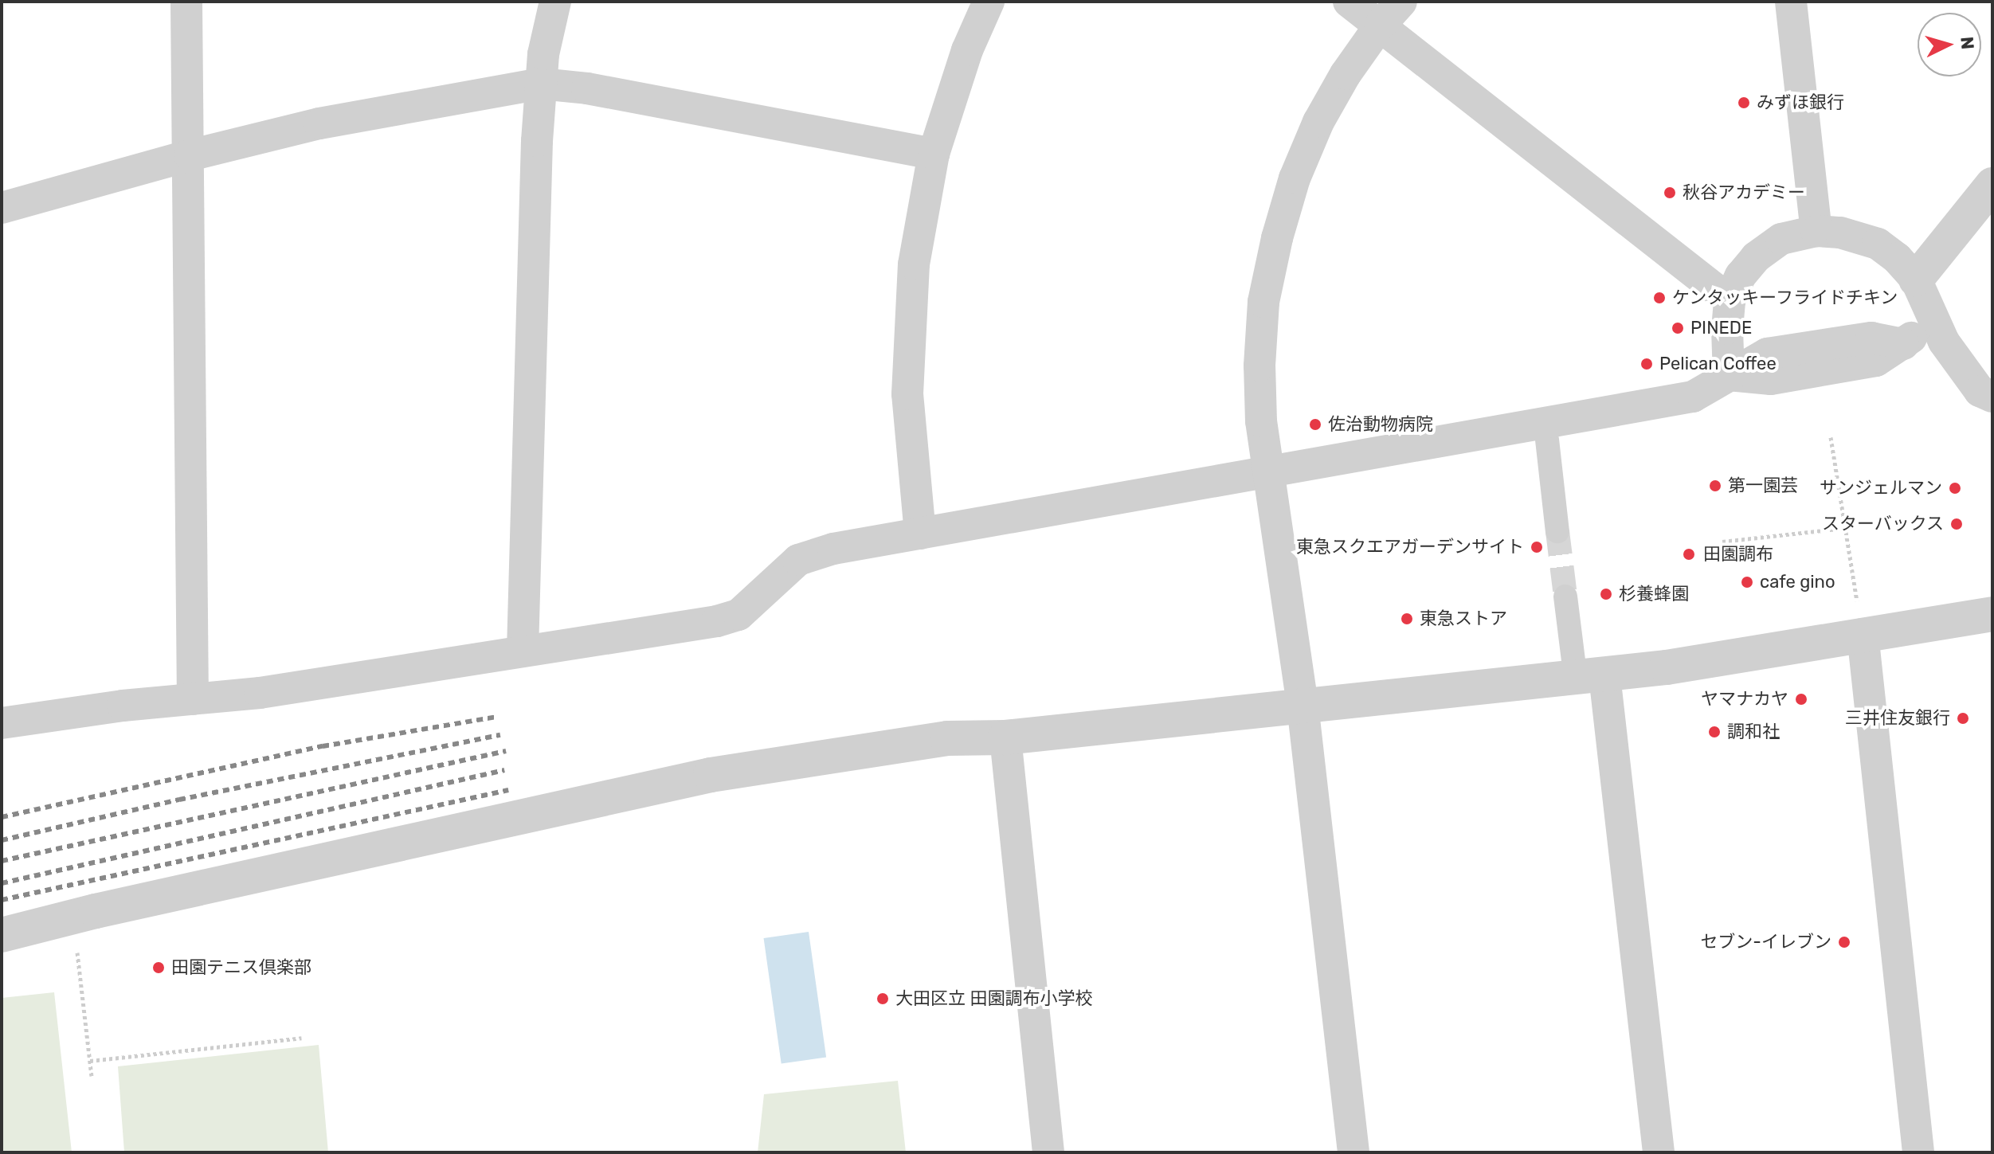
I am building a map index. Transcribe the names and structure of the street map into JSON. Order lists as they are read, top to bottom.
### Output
{
  "places": [
    "みずほ銀行",
    "秋谷アカデミー",
    "ケンタッキーフライドチキン",
    "PINEDE",
    "Pelican Coffee",
    "佐治動物病院",
    "第一園芸",
    "サンジェルマン",
    "スターバックス",
    "東急スクエアガーデンサイト",
    "田園調布",
    "cafe gino",
    "杉養蜂園",
    "東急ストア",
    "ヤマナカヤ",
    "三井住友銀行",
    "調和社",
    "セブン-イレブン",
    "田園テニス倶楽部",
    "大田区立 田園調布小学校"
  ],
  "north": "right"
}
